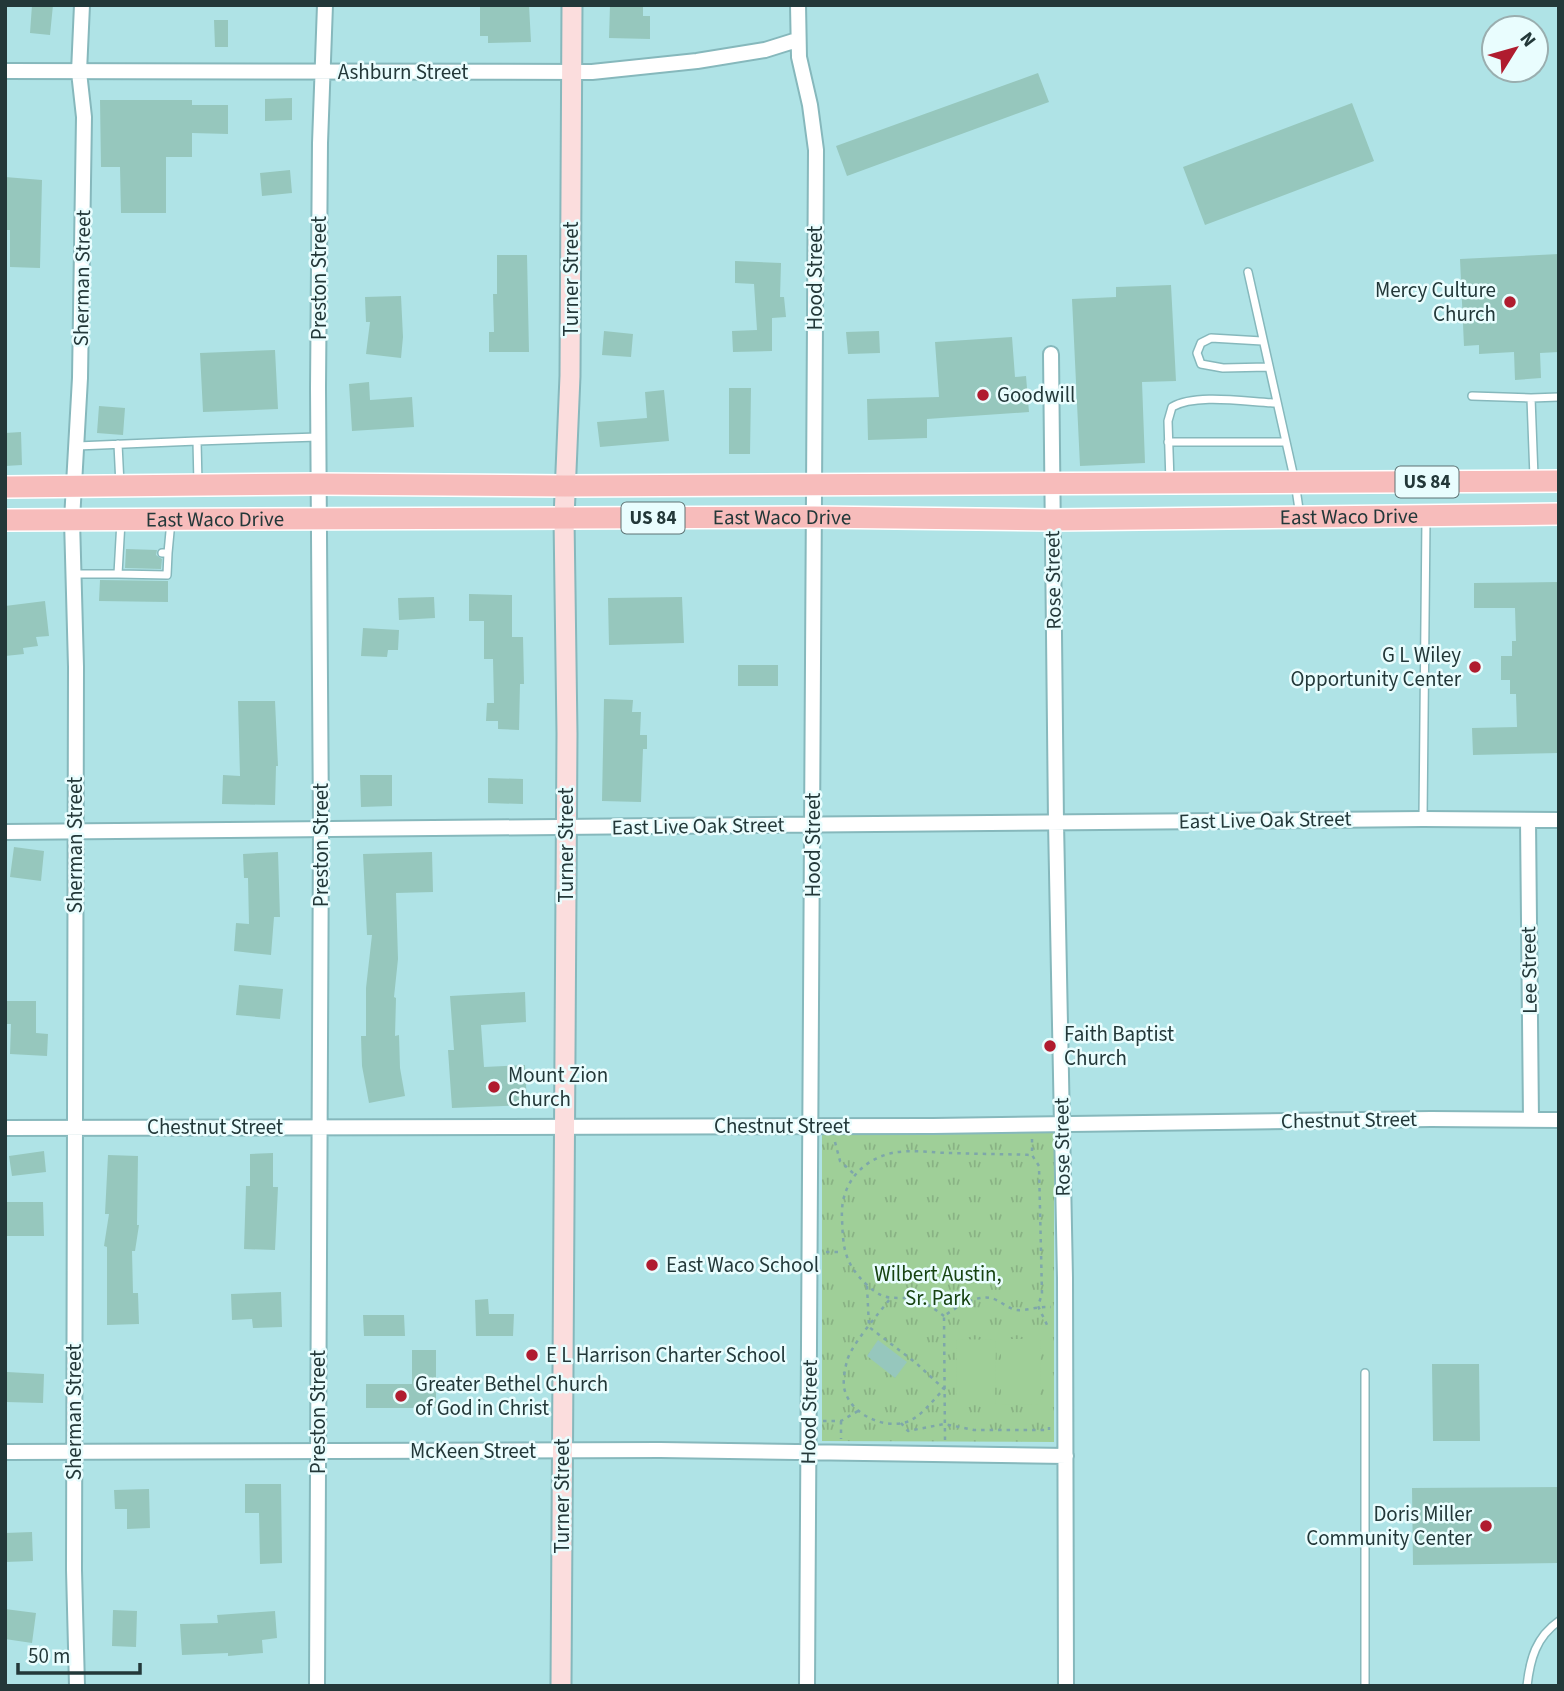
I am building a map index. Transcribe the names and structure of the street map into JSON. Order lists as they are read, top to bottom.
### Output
{
  "streets": {
    "main road": ["US 84", "East Waco Drive"],
    "street": [
      "Ashburn Street",
      "Sherman Street",
      "Preston Street",
      "Hood Street",
      "Turner Street",
      "Rose Street",
      "East Live Oak Street",
      "Lee Street",
      "Chestnut Street",
      "McKeen Street"
    ]
  },
  "crossings": [
    ["Ashburn Street", "Sherman Street"],
    ["Ashburn Street", "Preston Street"],
    ["Ashburn Street", "Hood Street"],
    ["Ashburn Street", "Turner Street"],
    ["Sherman Street", "East Waco Drive"],
    ["Sherman Street", "East Live Oak Street"],
    ["Sherman Street", "Chestnut Street"],
    ["Sherman Street", "McKeen Street"],
    ["Preston Street", "East Waco Drive"],
    ["Preston Street", "East Live Oak Street"],
    ["Preston Street", "Chestnut Street"],
    ["Preston Street", "McKeen Street"],
    ["Hood Street", "East Waco Drive"],
    ["Hood Street", "East Live Oak Street"],
    ["Hood Street", "Chestnut Street"],
    ["Hood Street", "McKeen Street"],
    ["Turner Street", "East Waco Drive"],
    ["Turner Street", "East Live Oak Street"],
    ["Turner Street", "Chestnut Street"],
    ["Turner Street", "McKeen Street"],
    ["East Waco Drive", "Rose Street"],
    ["Rose Street", "East Live Oak Street"],
    ["Rose Street", "Chestnut Street"],
    ["Rose Street", "McKeen Street"],
    ["East Live Oak Street", "Lee Street"],
    ["Lee Street", "Chestnut Street"]
  ],
  "parks": ["Wilbert Austin, Sr. Park"],
  "places": [
    "Mercy Culture Church",
    "Goodwill",
    "G L Wiley Opportunity Center",
    "Faith Baptist Church",
    "Mount Zion Church",
    "East Waco School",
    "E L Harrison Charter School",
    "Greater Bethel Church of God in Christ",
    "Doris Miller Community Center"
  ],
  "scale_bar": "50 m",
  "north": "top right"
}
